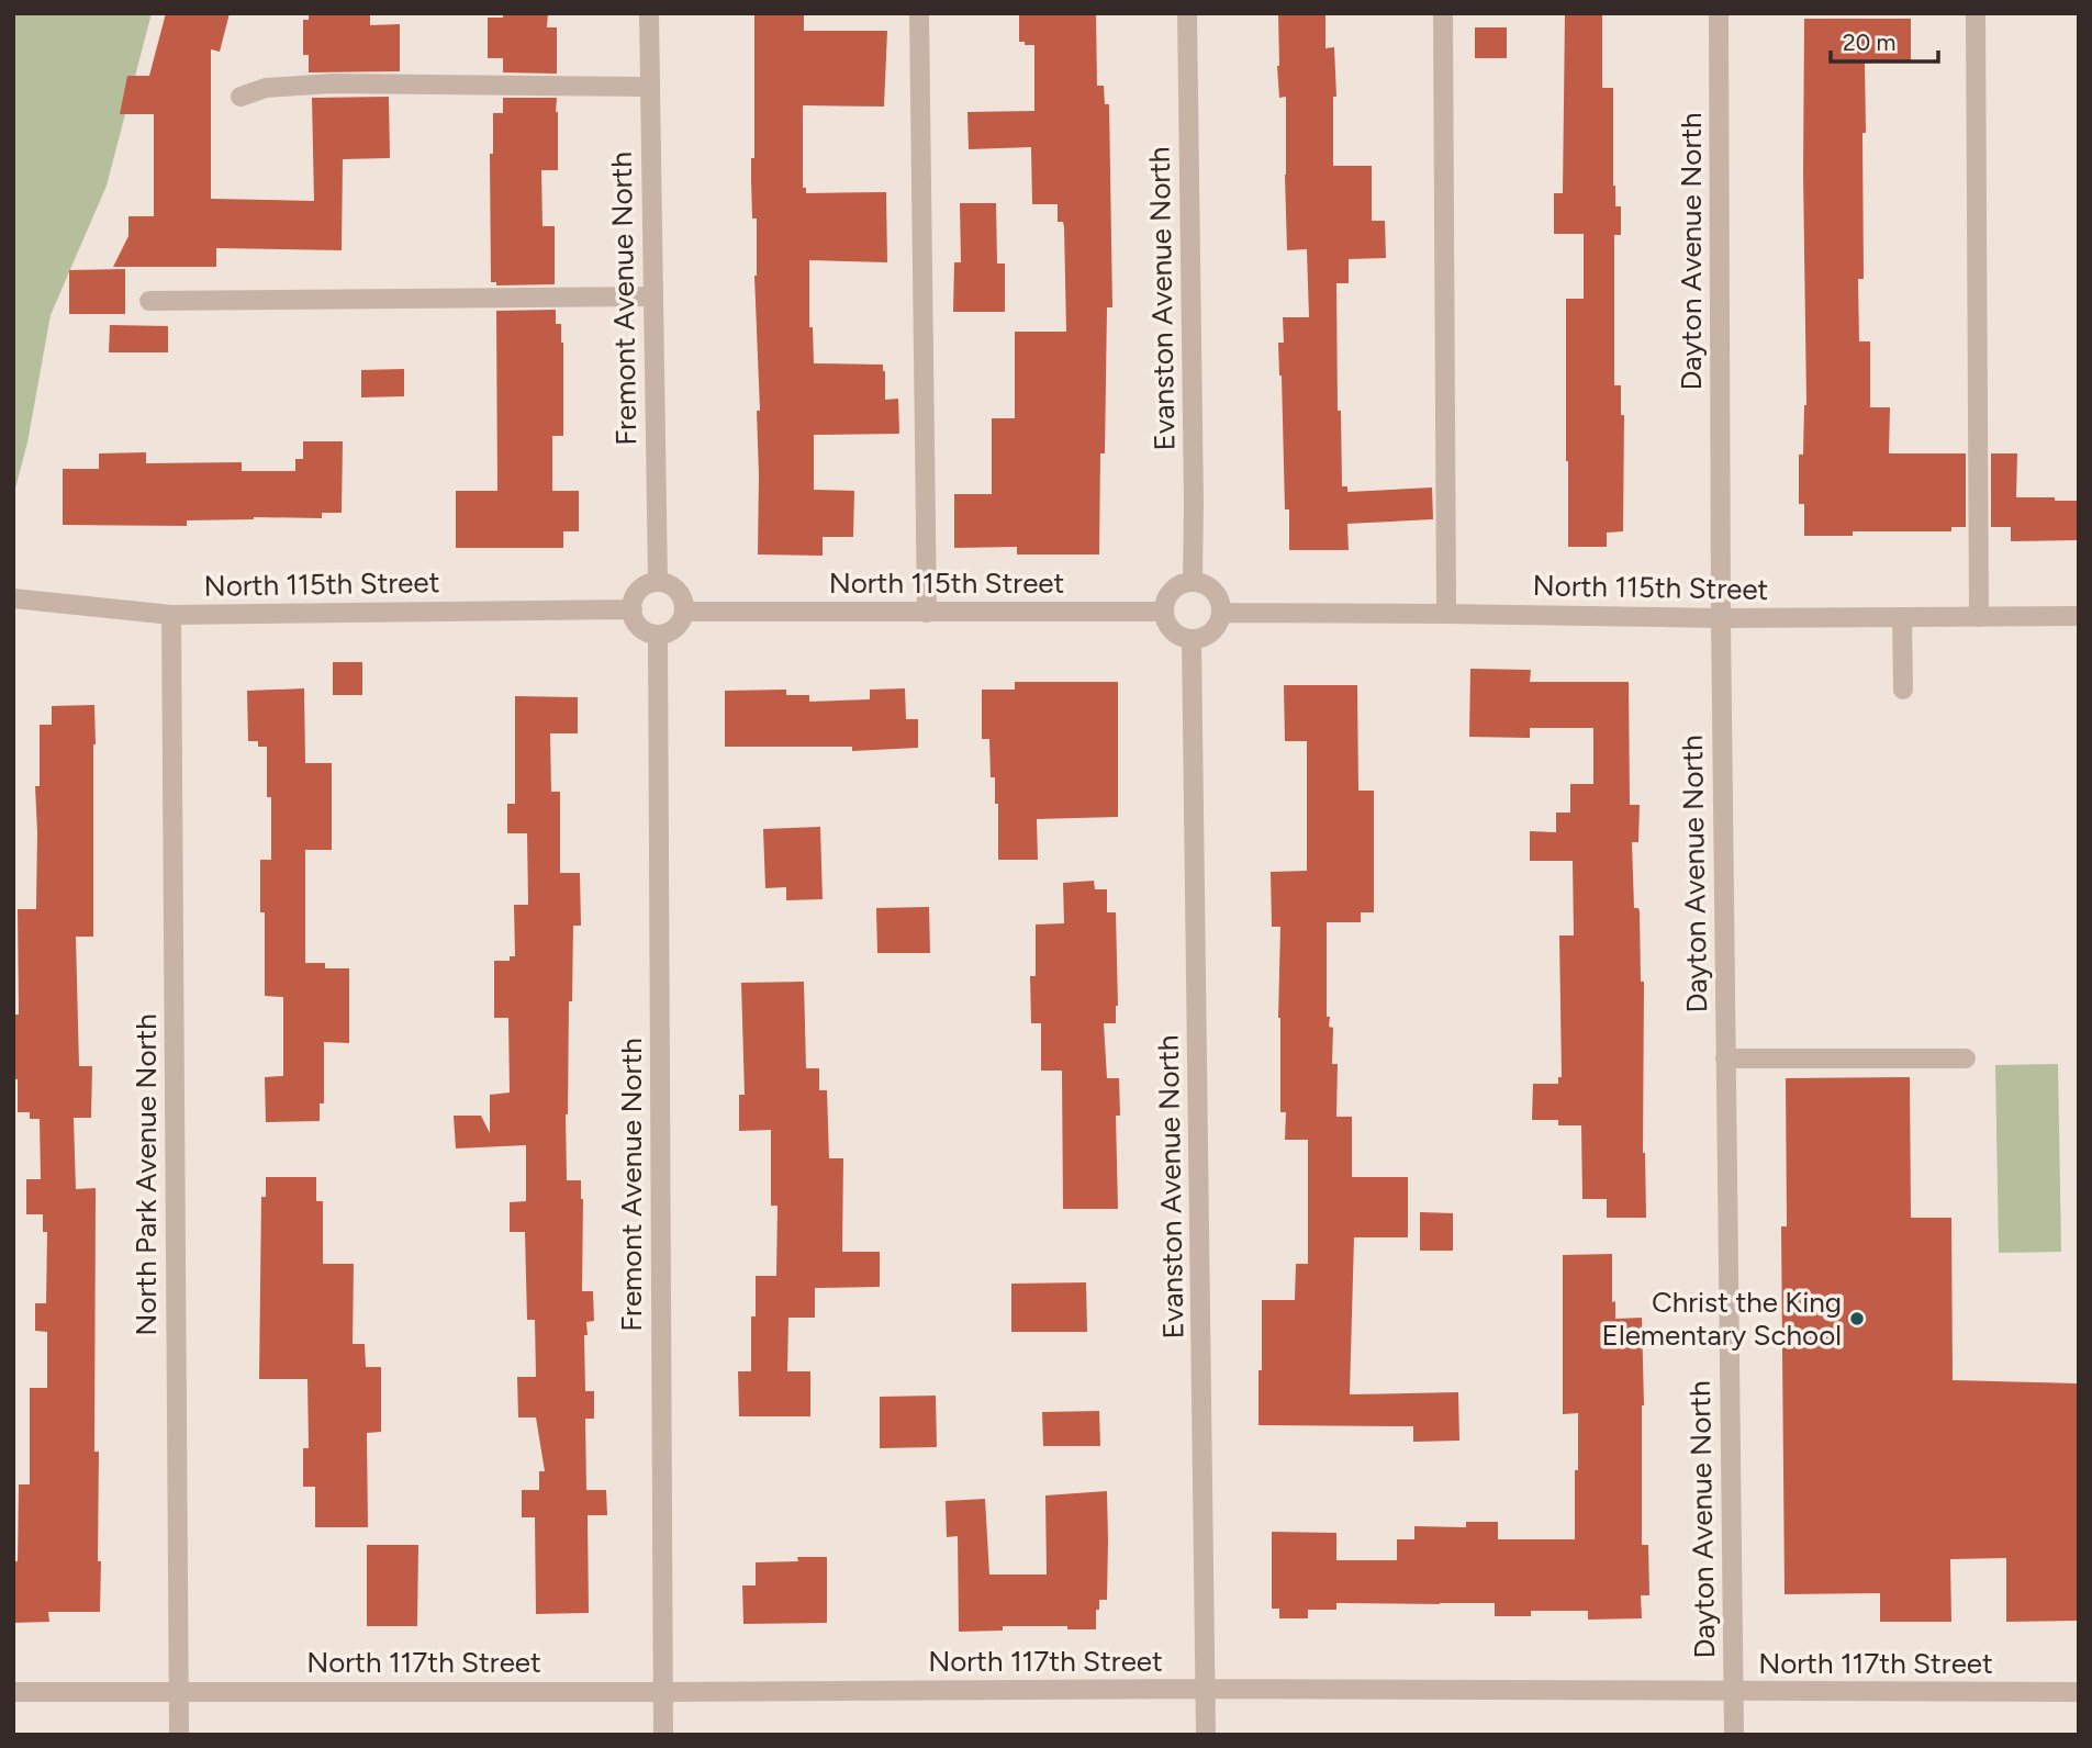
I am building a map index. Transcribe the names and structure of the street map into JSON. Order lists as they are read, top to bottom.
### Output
{
  "streets": {
    "street": [
      "Dayton Avenue North",
      "Fremont Avenue North",
      "Evanston Avenue North",
      "North 115th Street",
      "North Park Avenue North",
      "North 117th Street"
    ]
  },
  "crossings": [
    ["Dayton Avenue North", "North 115th Street"],
    ["Dayton Avenue North", "North 117th Street"],
    ["Fremont Avenue North", "North 115th Street"],
    ["Fremont Avenue North", "North 117th Street"],
    ["Evanston Avenue North", "North 115th Street"],
    ["Evanston Avenue North", "North 117th Street"],
    ["North 115th Street", "North Park Avenue North"],
    ["North Park Avenue North", "North 117th Street"]
  ],
  "places": ["Christ the King Elementary School"],
  "scale_bar": "20 m"
}
